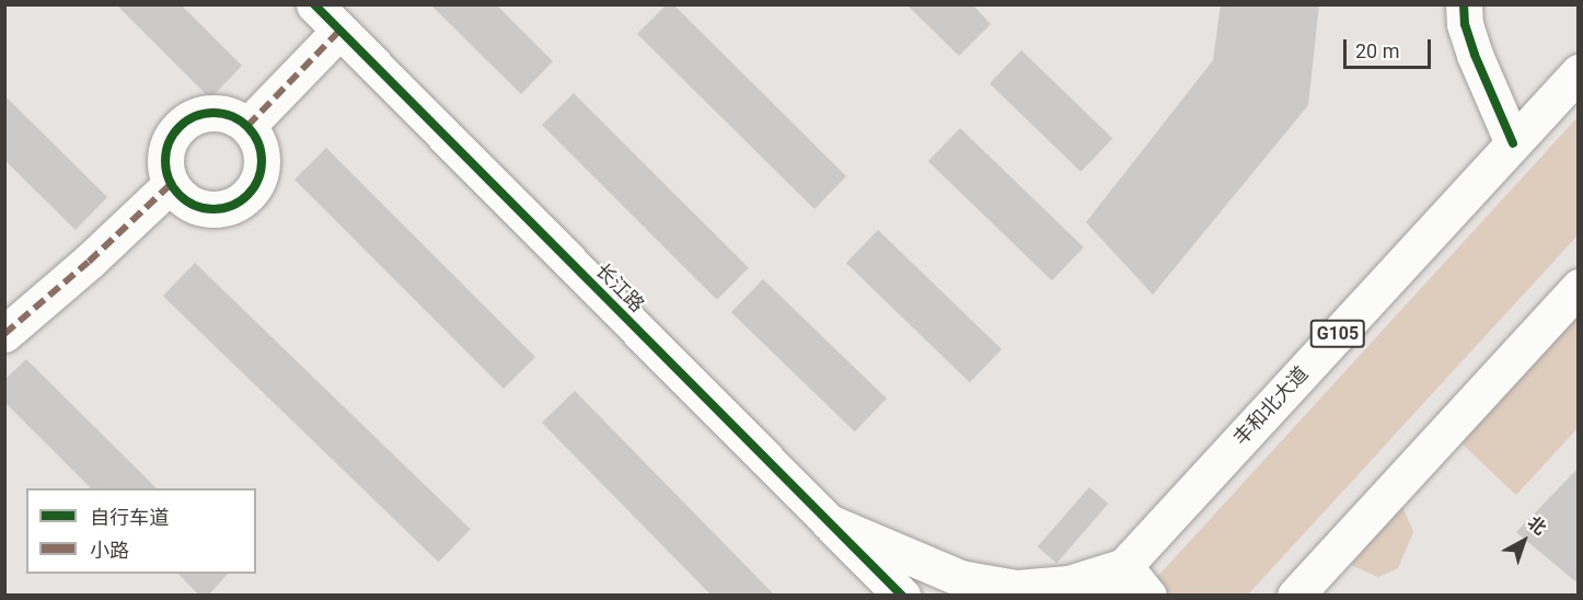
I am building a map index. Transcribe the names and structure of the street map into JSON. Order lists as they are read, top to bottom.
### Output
{
  "streets": {
    "main road": ["长江路", "G105", "丰和北大道"]
  },
  "legend": ["自行车道", "小路"],
  "scale_bar": "20 m",
  "north": "top right"
}
